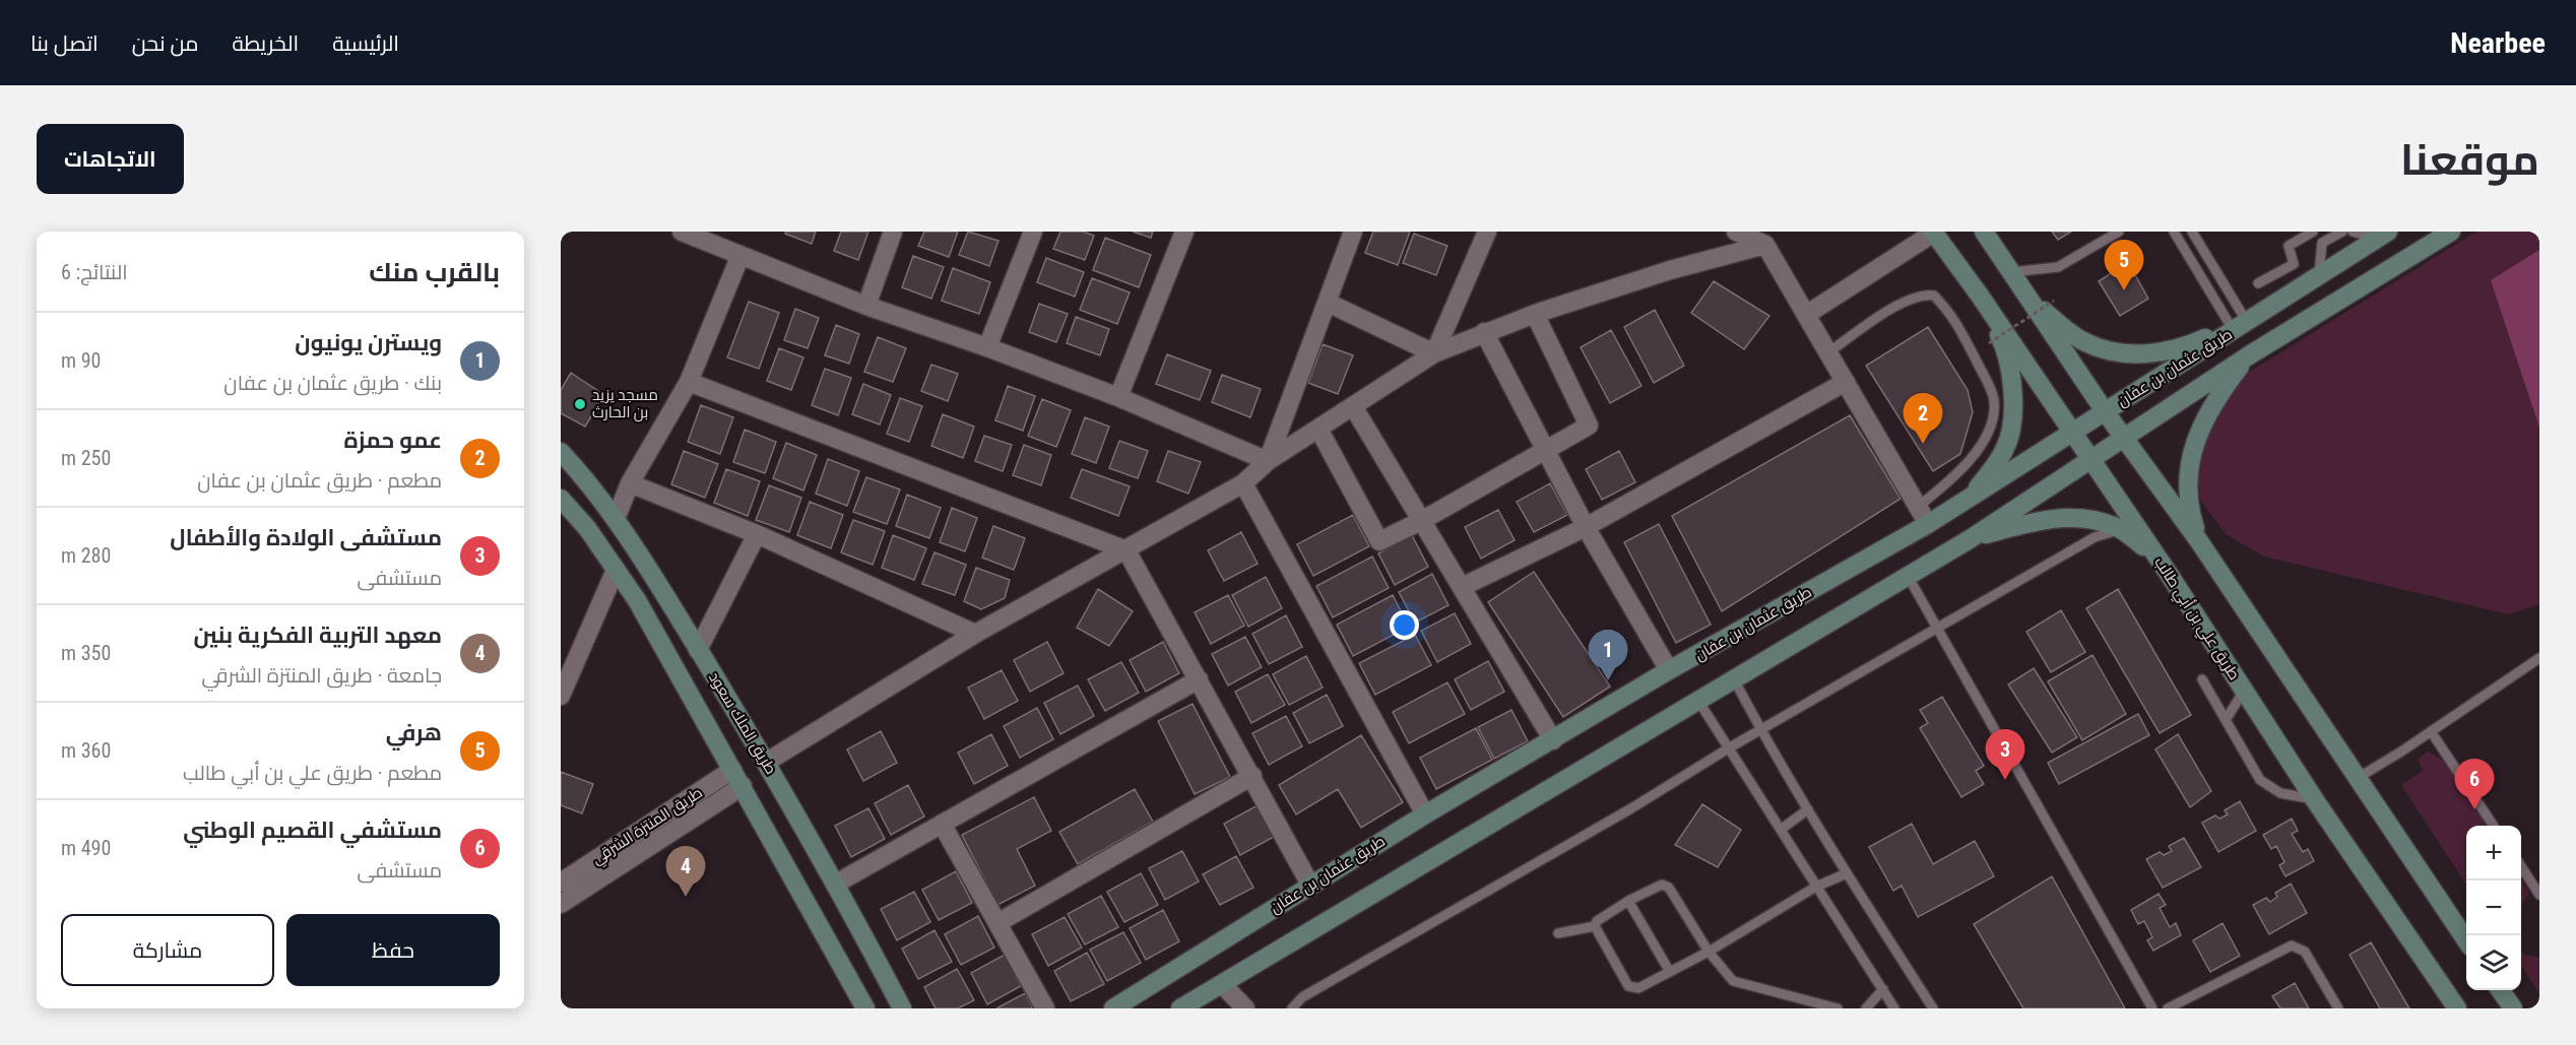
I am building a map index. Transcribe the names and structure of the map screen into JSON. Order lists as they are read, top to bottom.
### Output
{
  "streets": {
    "main road": ["طريق عثمان بن عفان", "طريق علي بن أبي طالب", "طريق الملك سعود"],
    "street": ["طريق المنتزة الشرقي"]
  },
  "crossings": [
    ["طريق عثمان بن عفان", "طريق علي بن أبي طالب"],
    ["طريق الملك سعود", "طريق المنتزة الشرقي"]
  ],
  "places": ["مسجد يزيد بن الحارث"],
  "page": {
    "header": "Nearbee",
    "nav": [
      "الرئيسية",
      "الخريطة",
      "من نحن",
      "اتصل بنا"
    ],
    "title": "موقعنا",
    "buttons": [
      "الاتجاهات",
      ["حفظ", "مشاركة"]
    ],
    "heading": ["بالقرب منك", "النتائج: 6"],
    "pins": [
      "5",
      "2",
      "1",
      "3",
      "6",
      "4"
    ],
    "list": [
      {
        "mark": "1",
        "name": "ويسترن يونيون",
        "note": "بنك · طريق عثمان بن عفان",
        "value": "90 m"
      },
      {
        "mark": "2",
        "name": "عمو حمزة",
        "note": "مطعم · طريق عثمان بن عفان",
        "value": "250 m"
      },
      {
        "mark": "3",
        "name": "مستشفى الولادة والأطفال",
        "note": "مستشفى",
        "value": "280 m"
      },
      {
        "mark": "4",
        "name": "معهد التربية الفكرية بنين",
        "note": "جامعة · طريق المنتزة الشرقي",
        "value": "350 m"
      },
      {
        "mark": "5",
        "name": "هرفي",
        "note": "مطعم · طريق علي بن أبي طالب",
        "value": "360 m"
      },
      {
        "mark": "6",
        "name": "مستشفي القصيم الوطني",
        "note": "مستشفى",
        "value": "490 m"
      }
    ],
    "map_buttons": ["+", "−"]
  }
}
